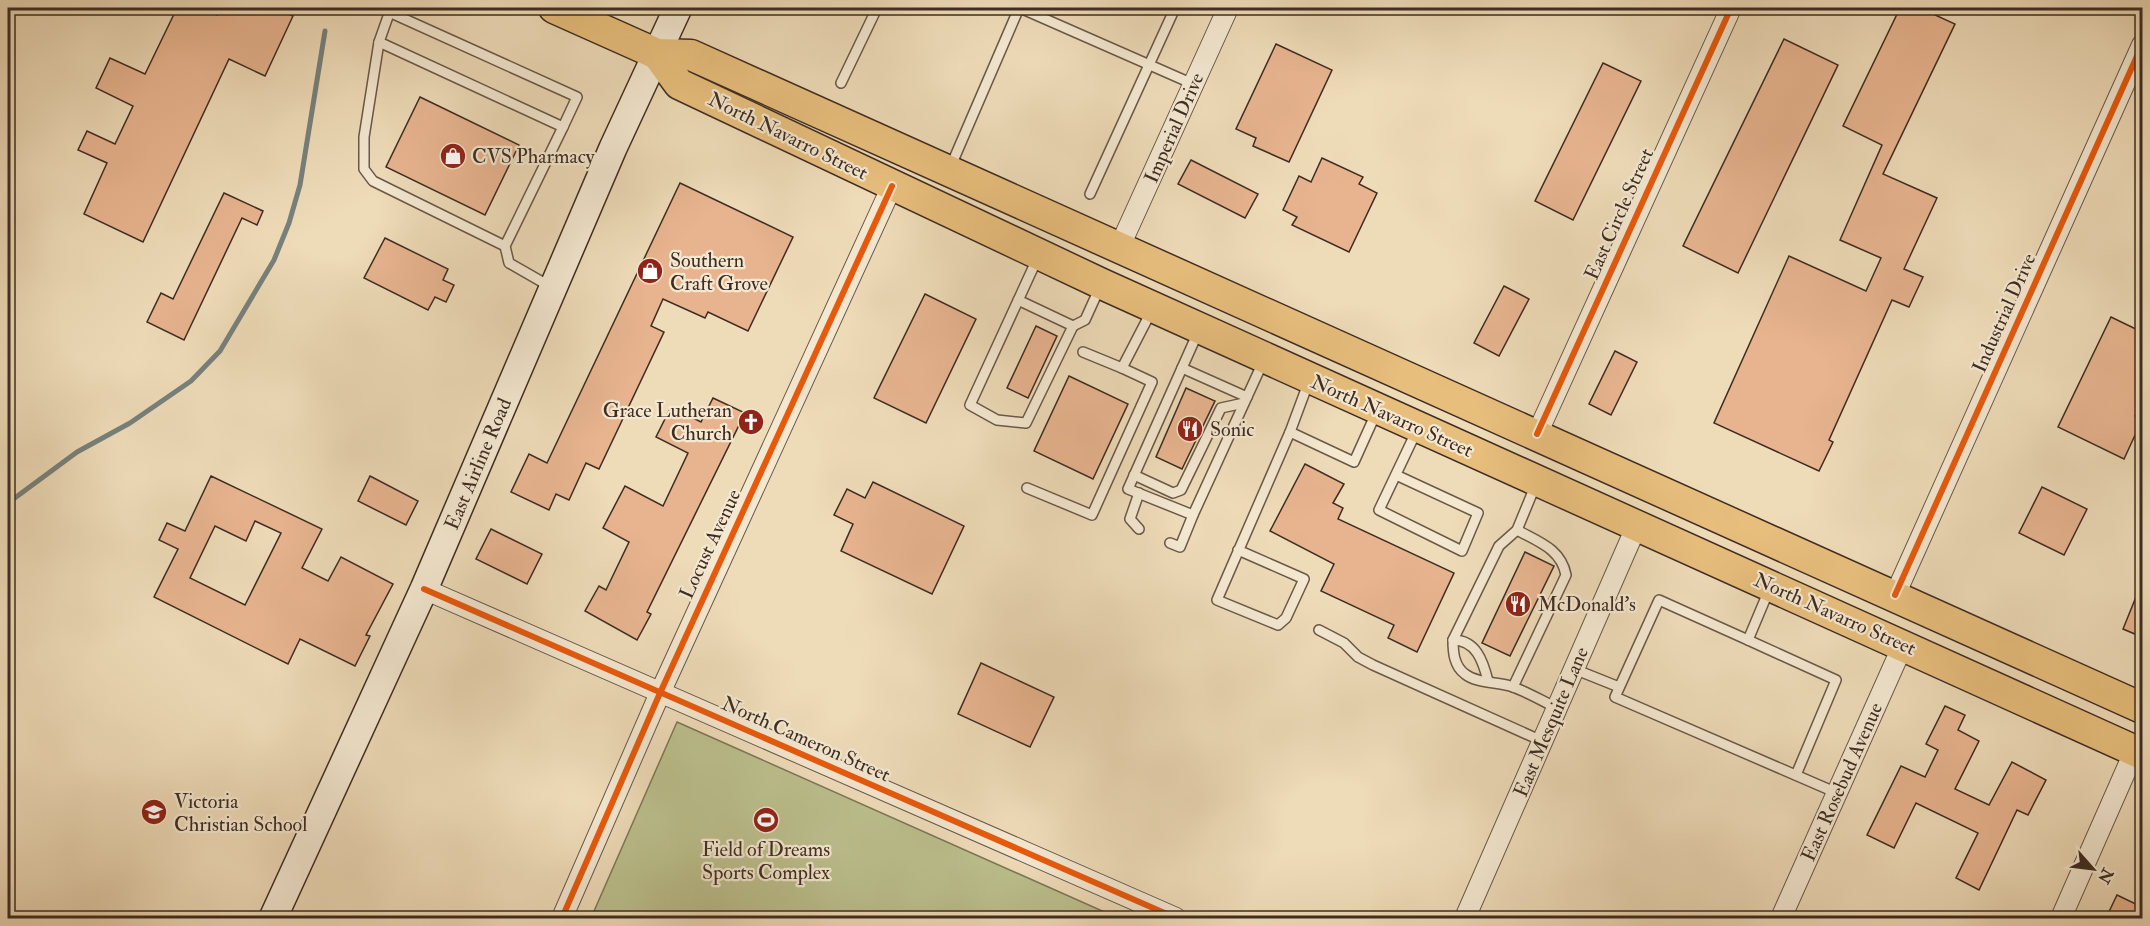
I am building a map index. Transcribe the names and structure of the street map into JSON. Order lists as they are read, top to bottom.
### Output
{
  "streets": {
    "main road": ["North Navarro Street", "East Airline Road"],
    "street": [
      "Imperial Drive",
      "East Circle Street",
      "Industrial Drive",
      "Locust Avenue",
      "East Mesquite Lane",
      "North Cameron Street",
      "East Rosebud Avenue"
    ]
  },
  "crossings": [
    ["Imperial Drive", "North Navarro Street"],
    ["North Navarro Street", "East Circle Street"],
    ["North Navarro Street", "Industrial Drive"],
    ["North Navarro Street", "East Airline Road"],
    ["North Navarro Street", "Locust Avenue"],
    ["North Navarro Street", "East Mesquite Lane"],
    ["North Navarro Street", "East Rosebud Avenue"],
    ["East Airline Road", "North Cameron Street"],
    ["Locust Avenue", "North Cameron Street"]
  ],
  "places": {
    "shop": ["CVS Pharmacy", "Southern Craft Grove"],
    "church": ["Grace Lutheran Church"],
    "restaurant": ["Sonic", "McDonald's"],
    "school or university": ["Victoria Christian School"],
    "sports": ["Field of Dreams Sports Complex"]
  },
  "north": "bottom right"
}
